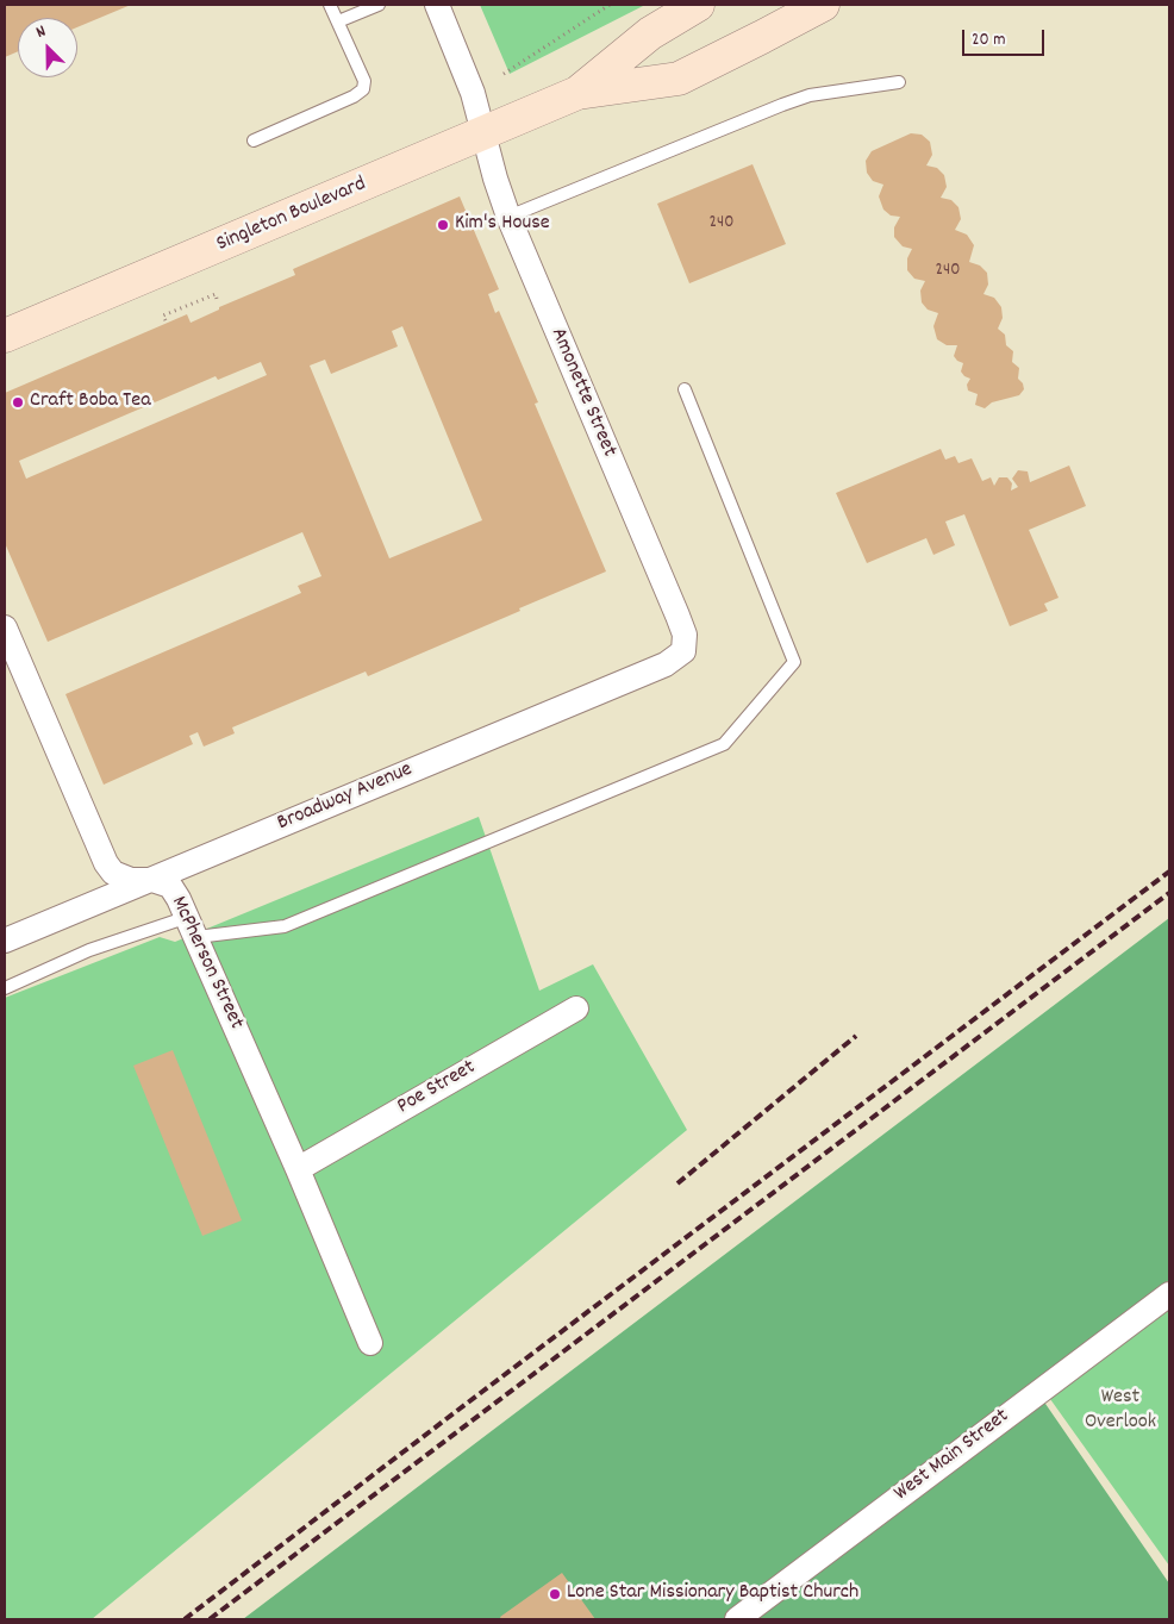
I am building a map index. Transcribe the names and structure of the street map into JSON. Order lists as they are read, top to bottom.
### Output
{
  "streets": {
    "main road": ["Singleton Boulevard"],
    "street": [
      "Amonette Street",
      "Broadway Avenue",
      "McPherson Street",
      "Poe Street",
      "West Main Street"
    ]
  },
  "crossings": [
    ["Singleton Boulevard", "Amonette Street"],
    ["Amonette Street", "Broadway Avenue"],
    ["Broadway Avenue", "McPherson Street"],
    ["McPherson Street", "Poe Street"]
  ],
  "parks": ["West Overlook"],
  "places": ["Kim's House", "Craft Boba Tea", "Lone Star Missionary Baptist Church"],
  "house_numbers": ["240", "240"],
  "scale_bar": "20 m",
  "north": "top left"
}
